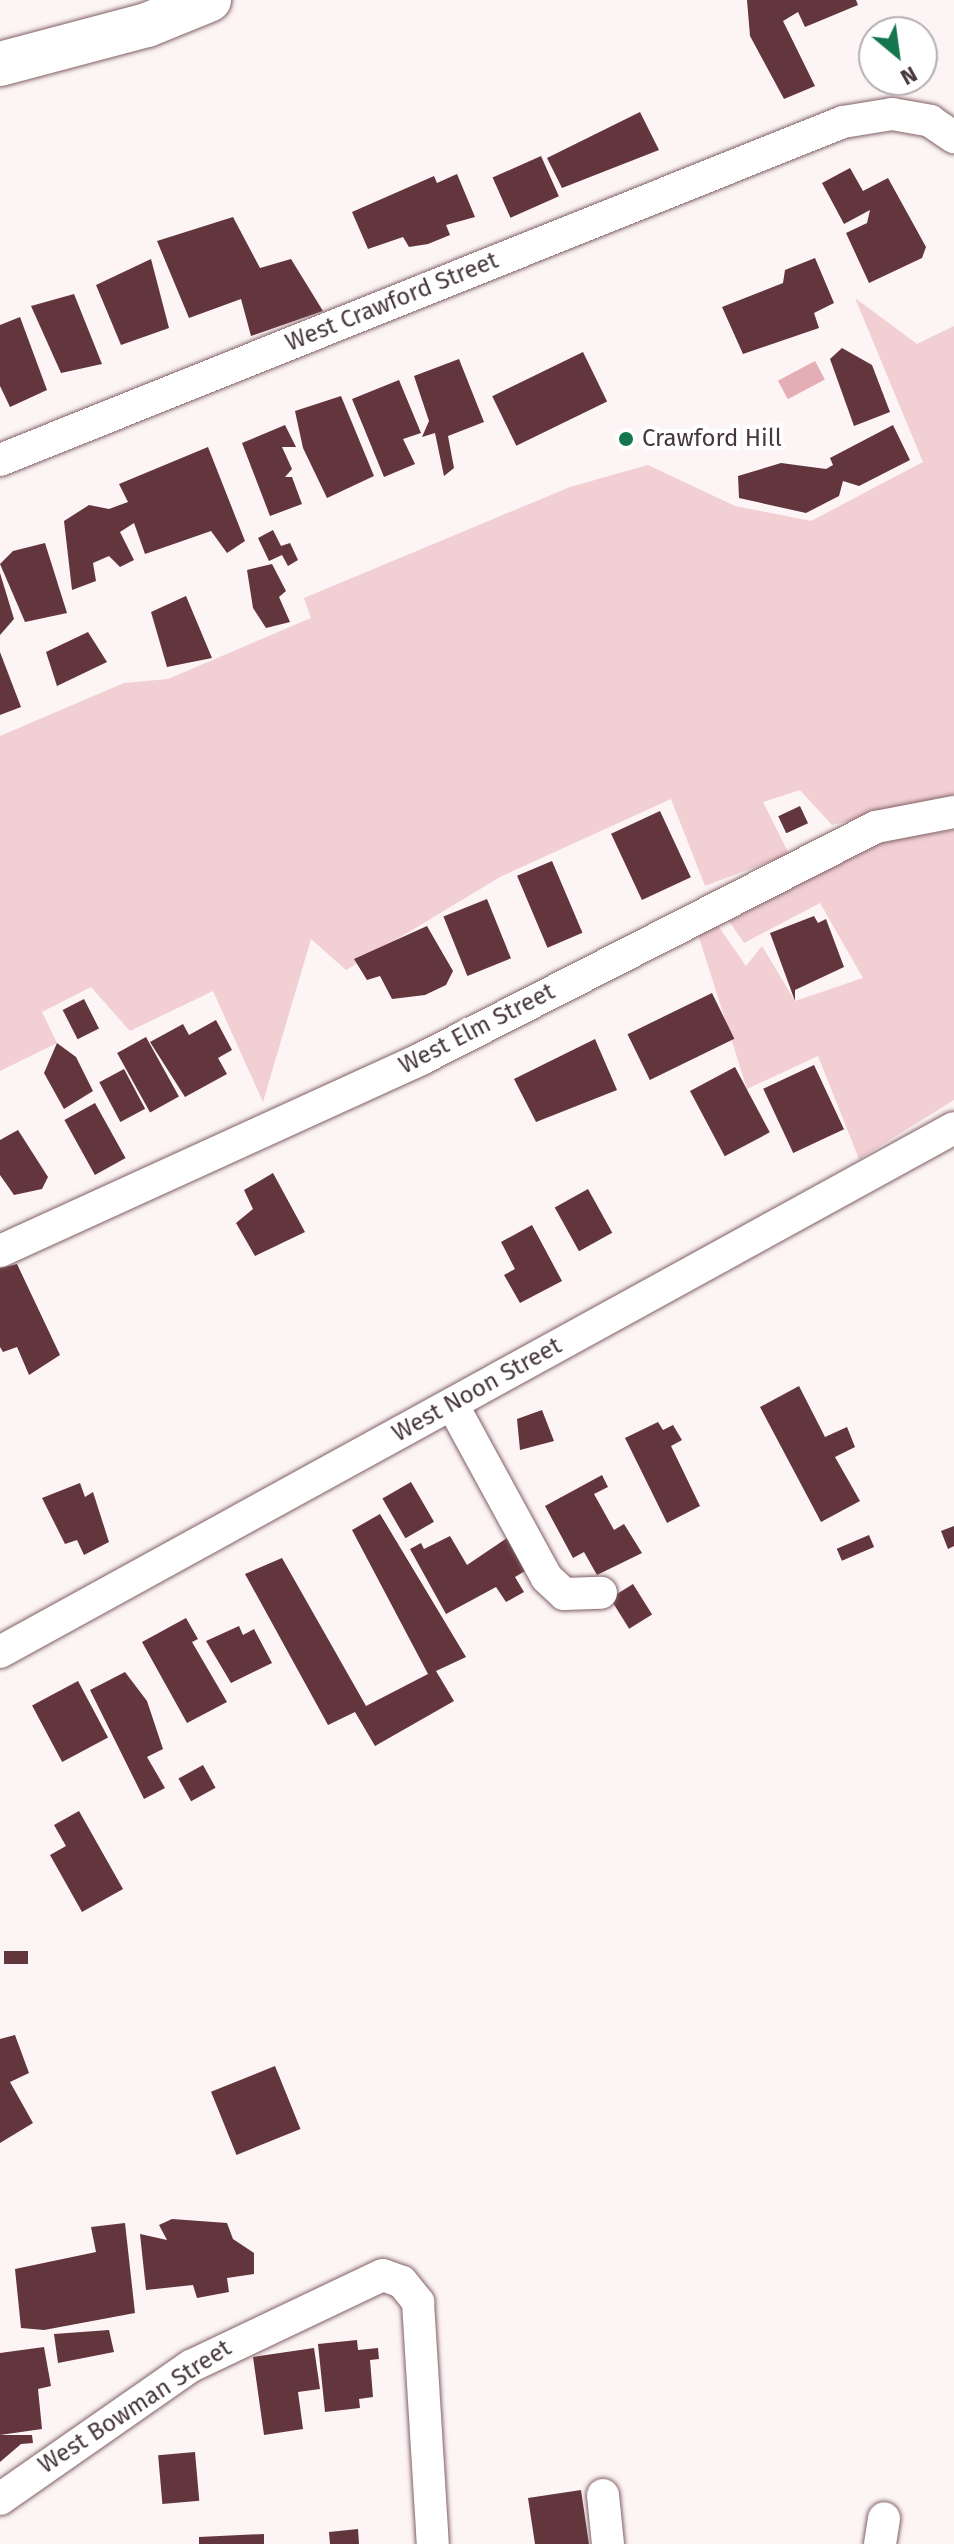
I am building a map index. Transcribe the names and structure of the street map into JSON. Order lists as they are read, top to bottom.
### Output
{
  "streets": {
    "street": [
      "West Crawford Street",
      "West Elm Street",
      "West Noon Street",
      "West Bowman Street"
    ]
  },
  "places": ["Crawford Hill"],
  "north": "bottom right"
}
